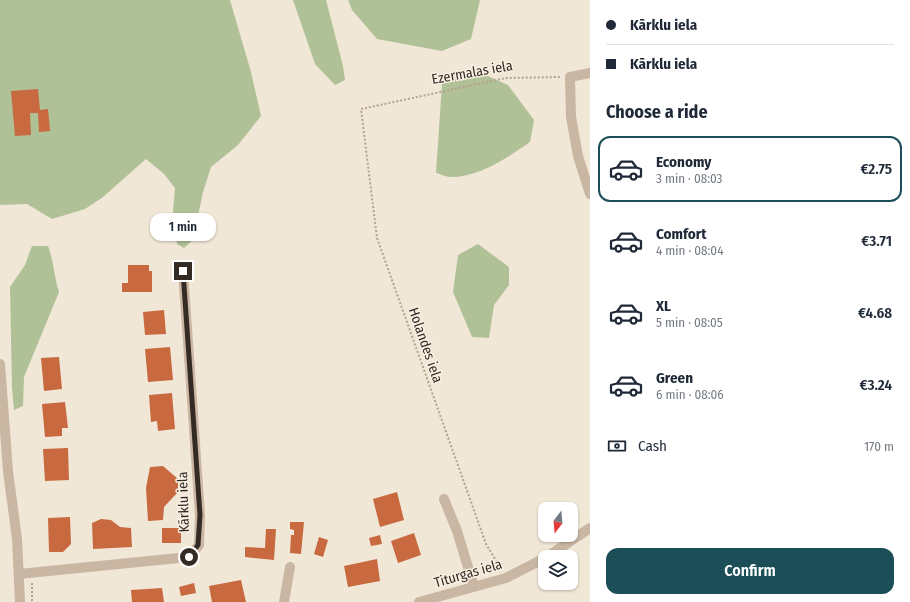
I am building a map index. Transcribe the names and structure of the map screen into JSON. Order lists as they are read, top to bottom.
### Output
{
  "streets": {
    "street": ["Kārklu iela", "Titurgas iela"],
    "path": ["Ezermalas iela", "Holandes iela"]
  },
  "crossings": [
    ["Ezermalas iela", "Holandes iela"],
    ["Holandes iela", "Titurgas iela"]
  ],
  "north": "bottom",
  "page": {
    "banner": ["Kārklu iela", "Kārklu iela"],
    "heading": "Choose a ride",
    "list": [
      {
        "name": "Economy",
        "note": "3 min · 08:03",
        "value": "€2.75"
      },
      {
        "name": "Comfort",
        "note": "4 min · 08:04",
        "value": "€3.71"
      },
      {
        "name": "XL",
        "note": "5 min · 08:05",
        "value": "€4.68"
      },
      {
        "name": "Green",
        "note": "6 min · 08:06",
        "value": "€3.24"
      }
    ],
    "bubble": "1 min",
    "pay": ["Cash", "170 m"],
    "buttons": "Confirm"
  }
}
